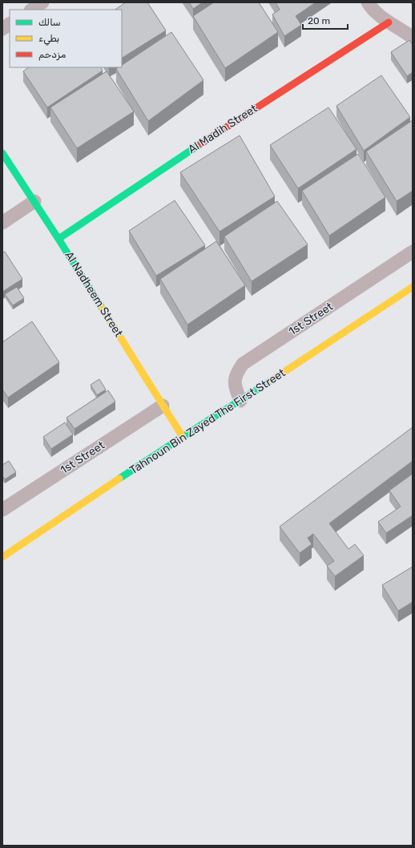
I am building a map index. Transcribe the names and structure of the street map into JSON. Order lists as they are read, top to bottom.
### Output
{
  "streets": {
    "street": [
      "Al Madih Street",
      "Al Nadheem Street",
      "1st Street",
      "Tahnoun Bin Zayed The First Street"
    ]
  },
  "crossings": [
    ["Al Madih Street", "Al Nadheem Street"],
    ["Al Nadheem Street", "1st Street"],
    ["Al Nadheem Street", "Tahnoun Bin Zayed The First Street"],
    ["1st Street", "Tahnoun Bin Zayed The First Street"]
  ],
  "legend": ["سالك", "بطيء", "مزدحم"],
  "scale_bar": "20 m"
}
